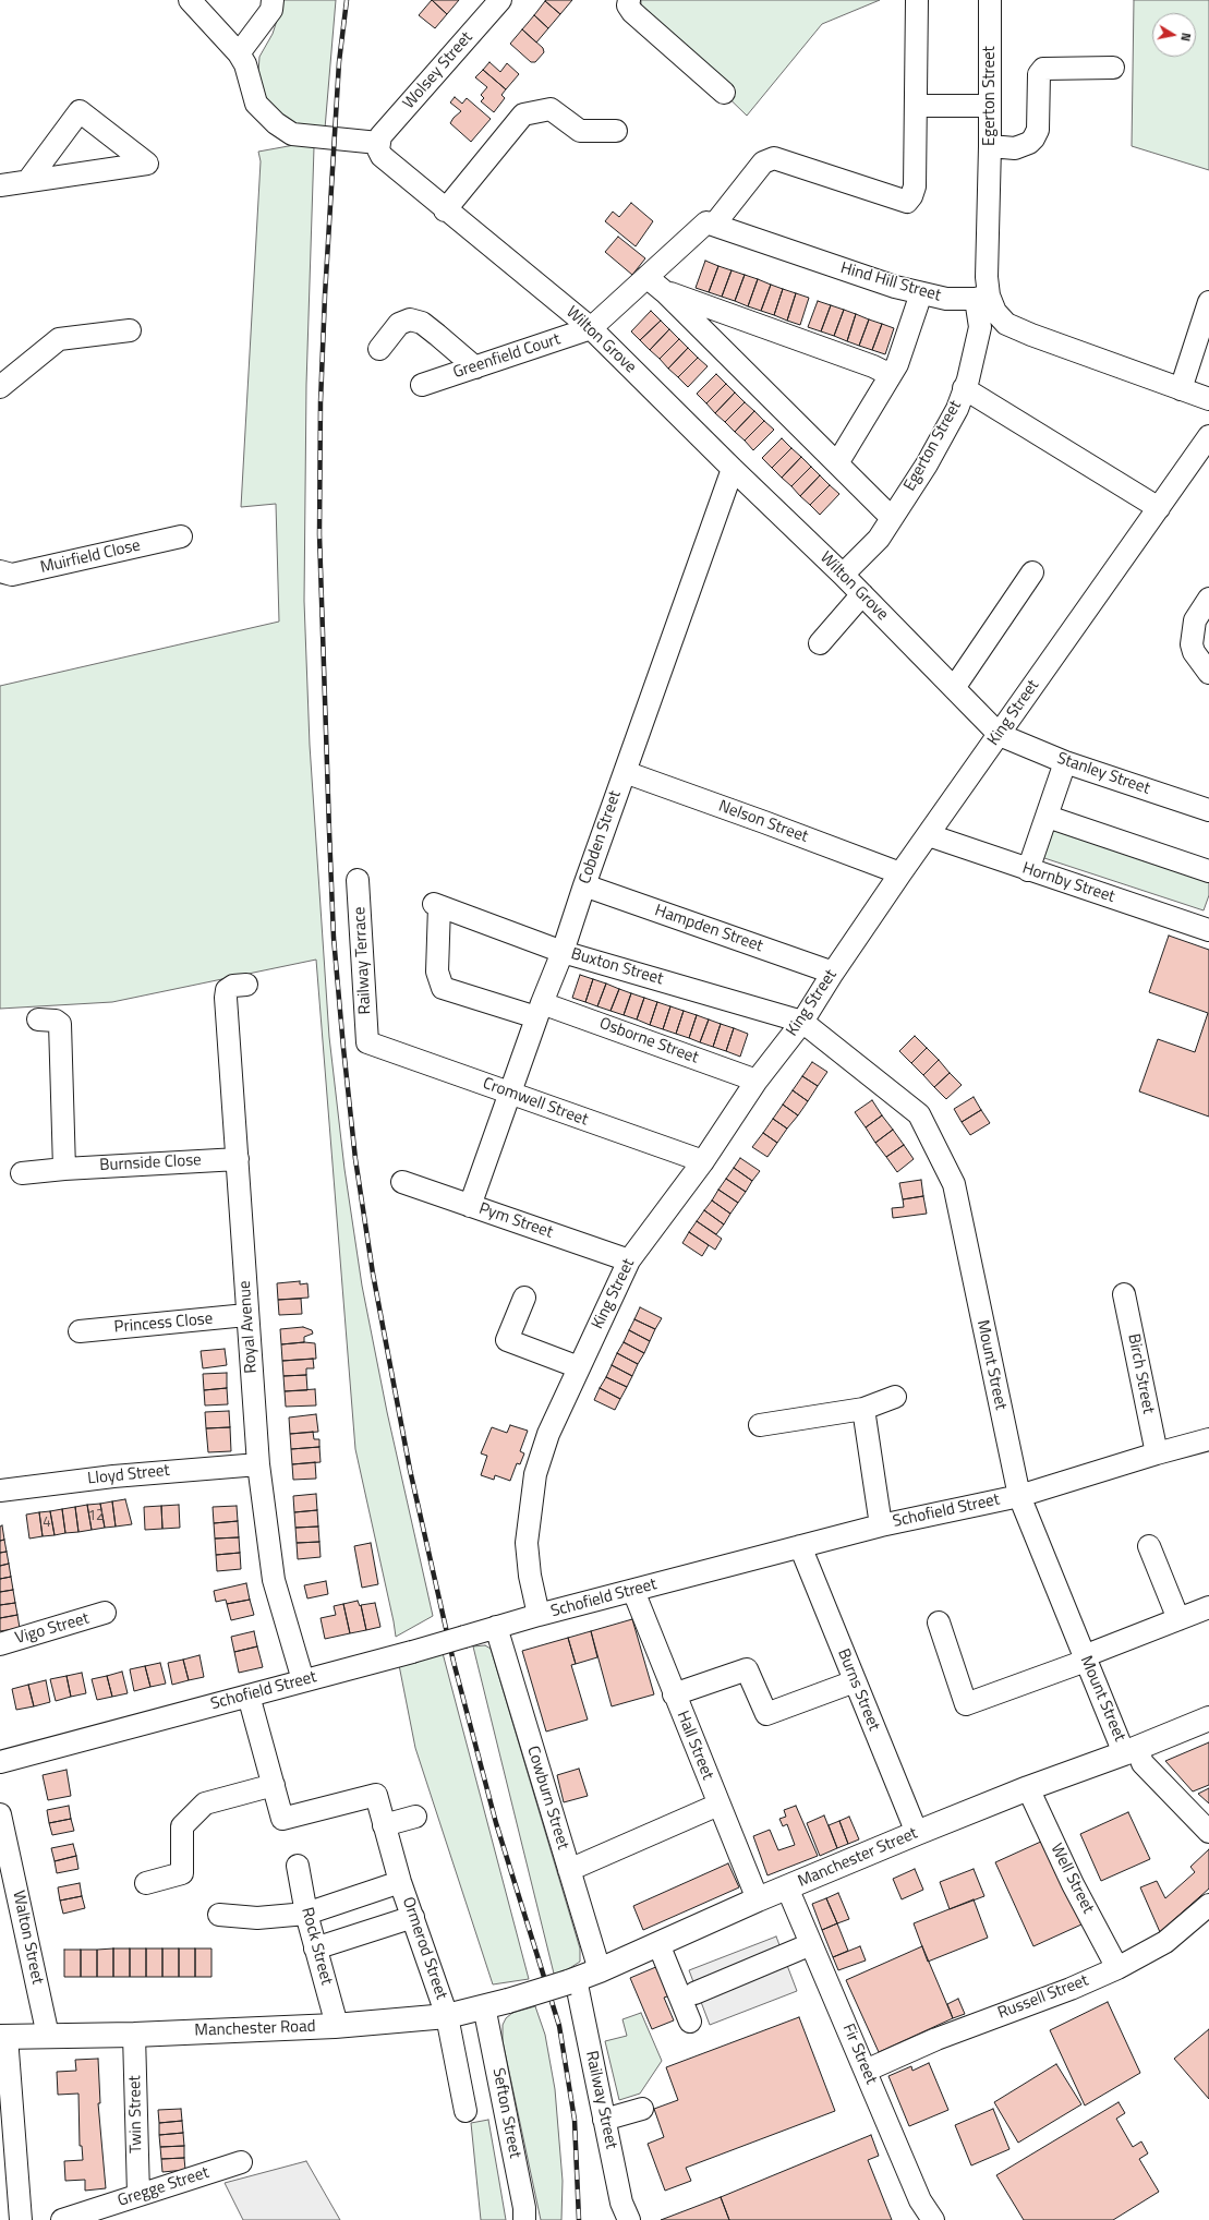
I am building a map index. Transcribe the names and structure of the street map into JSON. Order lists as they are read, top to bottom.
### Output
{
  "streets": {
    "main road": ["Manchester Street", "Manchester Road"],
    "street": [
      "Wolsey Street",
      "Egerton Street",
      "Hind Hill Street",
      "Wilton Grove",
      "Greenfield Court",
      "Muirfield Close",
      "King Street",
      "Stanley Street",
      "Nelson Street",
      "Cobden Street",
      "Hornby Street",
      "Hampden Street",
      "Railway Terrace",
      "Buxton Street",
      "Osborne Street",
      "Cromwell Street",
      "Burnside Close",
      "Pym Street",
      "Princess Close",
      "Royal Avenue",
      "Mount Street",
      "Birch Street",
      "Lloyd Street",
      "Schofield Street",
      "Vigo Street",
      "Burns Street",
      "Hall Street",
      "Cowburn Street",
      "Well Street",
      "Walton Street",
      "Rock Street",
      "Ormerod Street",
      "Russell Street",
      "Fir Street",
      "Railway Street",
      "Sefton Street",
      "Twin Street",
      "Gregge Street"
    ]
  },
  "crossings": [
    ["Wolsey Street", "Wilton Grove"],
    ["Egerton Street", "Hind Hill Street"],
    ["Egerton Street", "Wilton Grove"],
    ["Wilton Grove", "Greenfield Court"],
    ["Wilton Grove", "King Street"],
    ["Wilton Grove", "Stanley Street"],
    ["Wilton Grove", "Cobden Street"],
    ["King Street", "Stanley Street"],
    ["King Street", "Nelson Street"],
    ["King Street", "Hornby Street"],
    ["King Street", "Hampden Street"],
    ["King Street", "Buxton Street"],
    ["King Street", "Osborne Street"],
    ["King Street", "Cromwell Street"],
    ["King Street", "Pym Street"],
    ["King Street", "Mount Street"],
    ["King Street", "Schofield Street"],
    ["Nelson Street", "Cobden Street"],
    ["Cobden Street", "Hampden Street"],
    ["Cobden Street", "Buxton Street"],
    ["Cobden Street", "Osborne Street"],
    ["Cobden Street", "Cromwell Street"],
    ["Cobden Street", "Pym Street"],
    ["Railway Terrace", "Cromwell Street"],
    ["Buxton Street", "Osborne Street"],
    ["Buxton Street", "Mount Street"],
    ["Burnside Close", "Royal Avenue"],
    ["Princess Close", "Royal Avenue"],
    ["Royal Avenue", "Lloyd Street"],
    ["Royal Avenue", "Schofield Street"],
    ["Mount Street", "Schofield Street"],
    ["Mount Street", "Manchester Street"],
    ["Birch Street", "Schofield Street"],
    ["Schofield Street", "Burns Street"],
    ["Schofield Street", "Hall Street"],
    ["Schofield Street", "Cowburn Street"],
    ["Burns Street", "Manchester Street"],
    ["Hall Street", "Manchester Street"],
    ["Cowburn Street", "Manchester Street"],
    ["Manchester Street", "Well Street"],
    ["Manchester Street", "Manchester Road"],
    ["Manchester Street", "Fir Street"],
    ["Manchester Street", "Railway Street"],
    ["Well Street", "Russell Street"],
    ["Walton Street", "Manchester Road"],
    ["Rock Street", "Manchester Road"],
    ["Ormerod Street", "Manchester Road"],
    ["Russell Street", "Fir Street"],
    ["Manchester Road", "Sefton Street"],
    ["Manchester Road", "Twin Street"],
    ["Twin Street", "Gregge Street"]
  ],
  "house_numbers": ["12", "4"],
  "north": "right"
}
